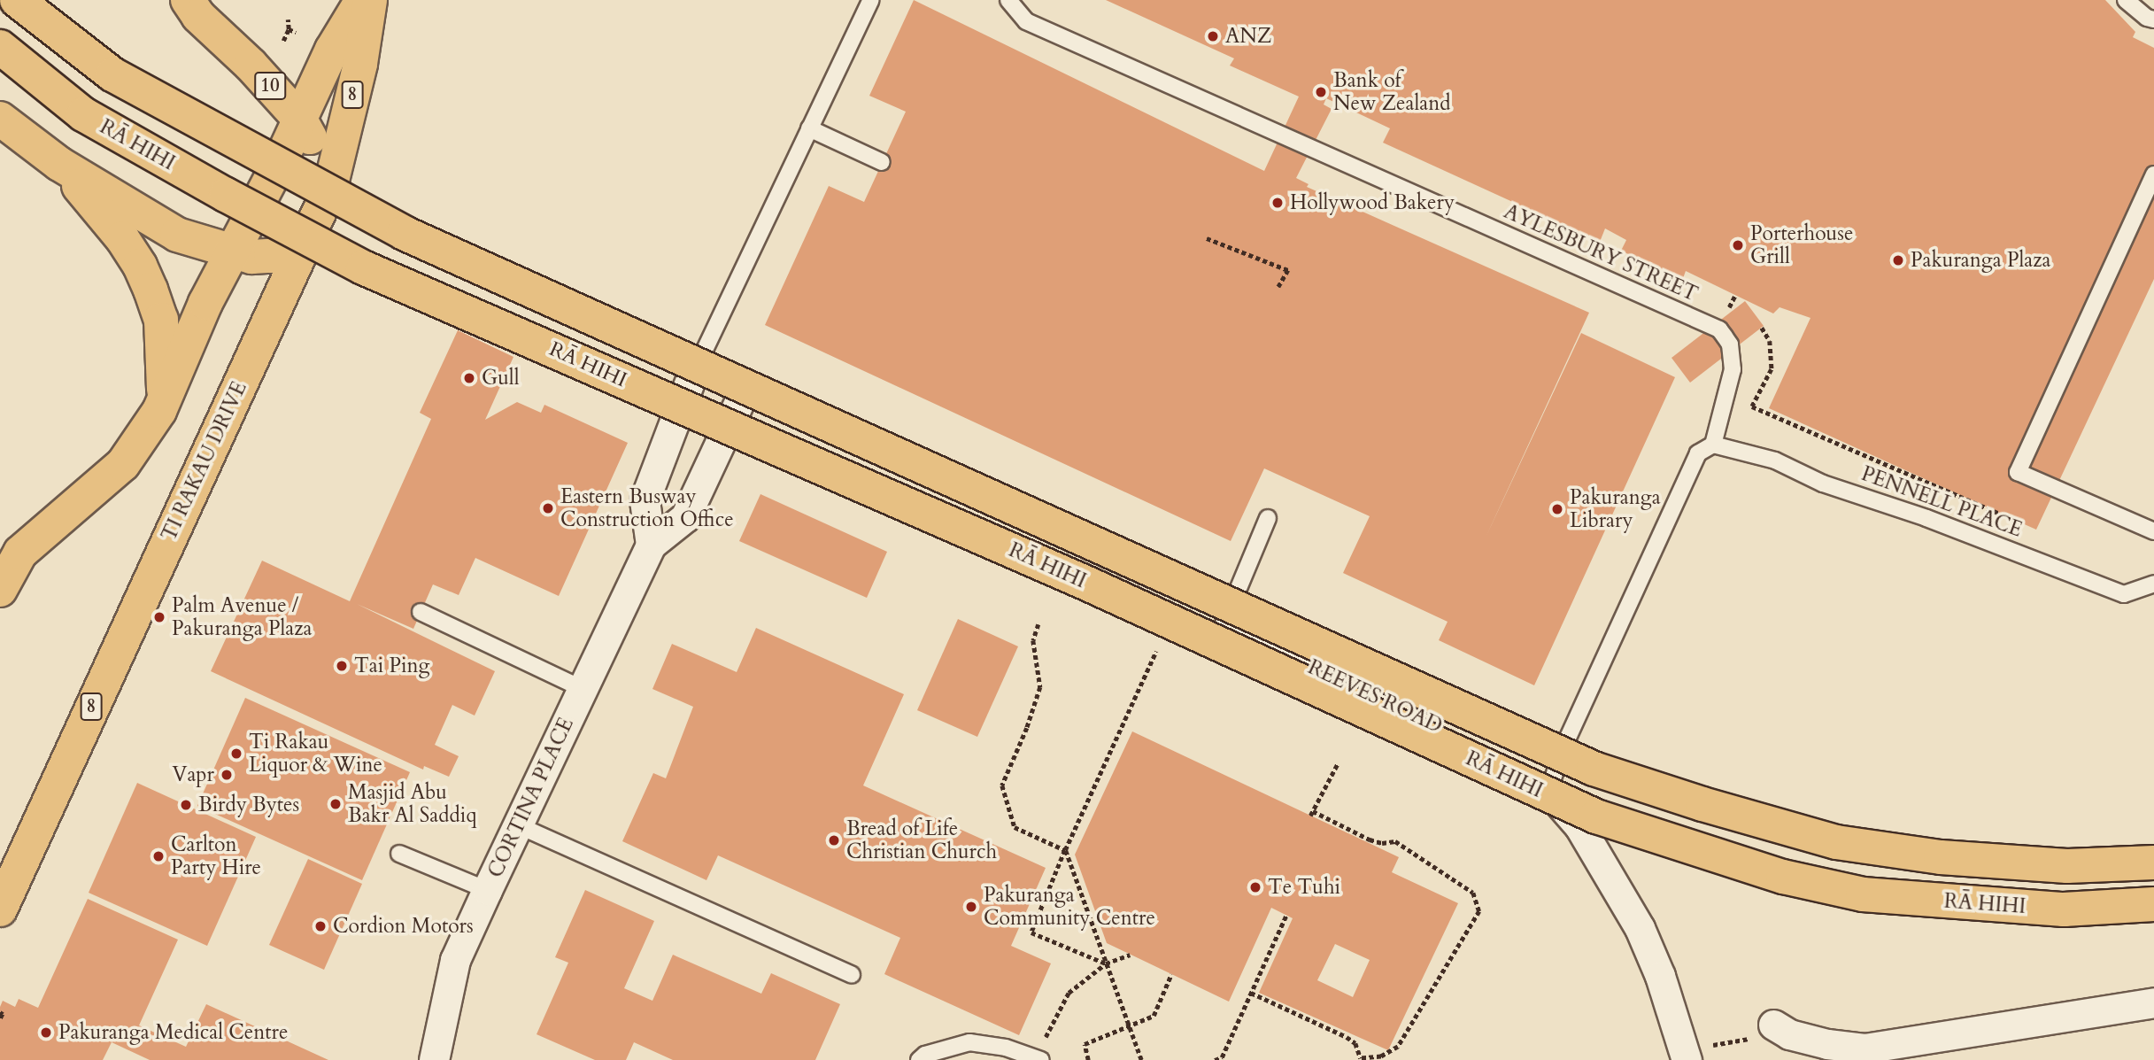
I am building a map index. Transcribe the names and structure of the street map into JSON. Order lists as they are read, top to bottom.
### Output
{
  "streets": {
    "main road": [
      "10",
      "8",
      "RĀ HIHI",
      "TI RAKAU DRIVE"
    ],
    "street": ["REEVES ROAD", "CORTINA PLACE"],
    "lane": ["AYLESBURY STREET", "PENNELL PLACE"]
  },
  "crossings": [
    ["10", "8"],
    ["10", "TI RAKAU DRIVE"],
    ["AYLESBURY STREET", "PENNELL PLACE"],
    ["AYLESBURY STREET", "REEVES ROAD"]
  ],
  "places": [
    "ANZ",
    "Bank of New Zealand",
    "Hollywood Bakery",
    "Porterhouse Grill",
    "Pakuranga Plaza",
    "Gull",
    "Eastern Busway Construction Office",
    "Pakuranga Library",
    "Palm Avenue / Pakuranga Plaza",
    "Tai Ping",
    "Ti Rakau Liquor & Wine",
    "Vapr",
    "Masjid Abu Bakr Al Saddiq",
    "Birdy Bytes",
    "Bread of Life Christian Church",
    "Carlton Party Hire",
    "Te Tuhi",
    "Pakuranga Community Centre",
    "Cordion Motors",
    "Pakuranga Medical Centre"
  ]
}
